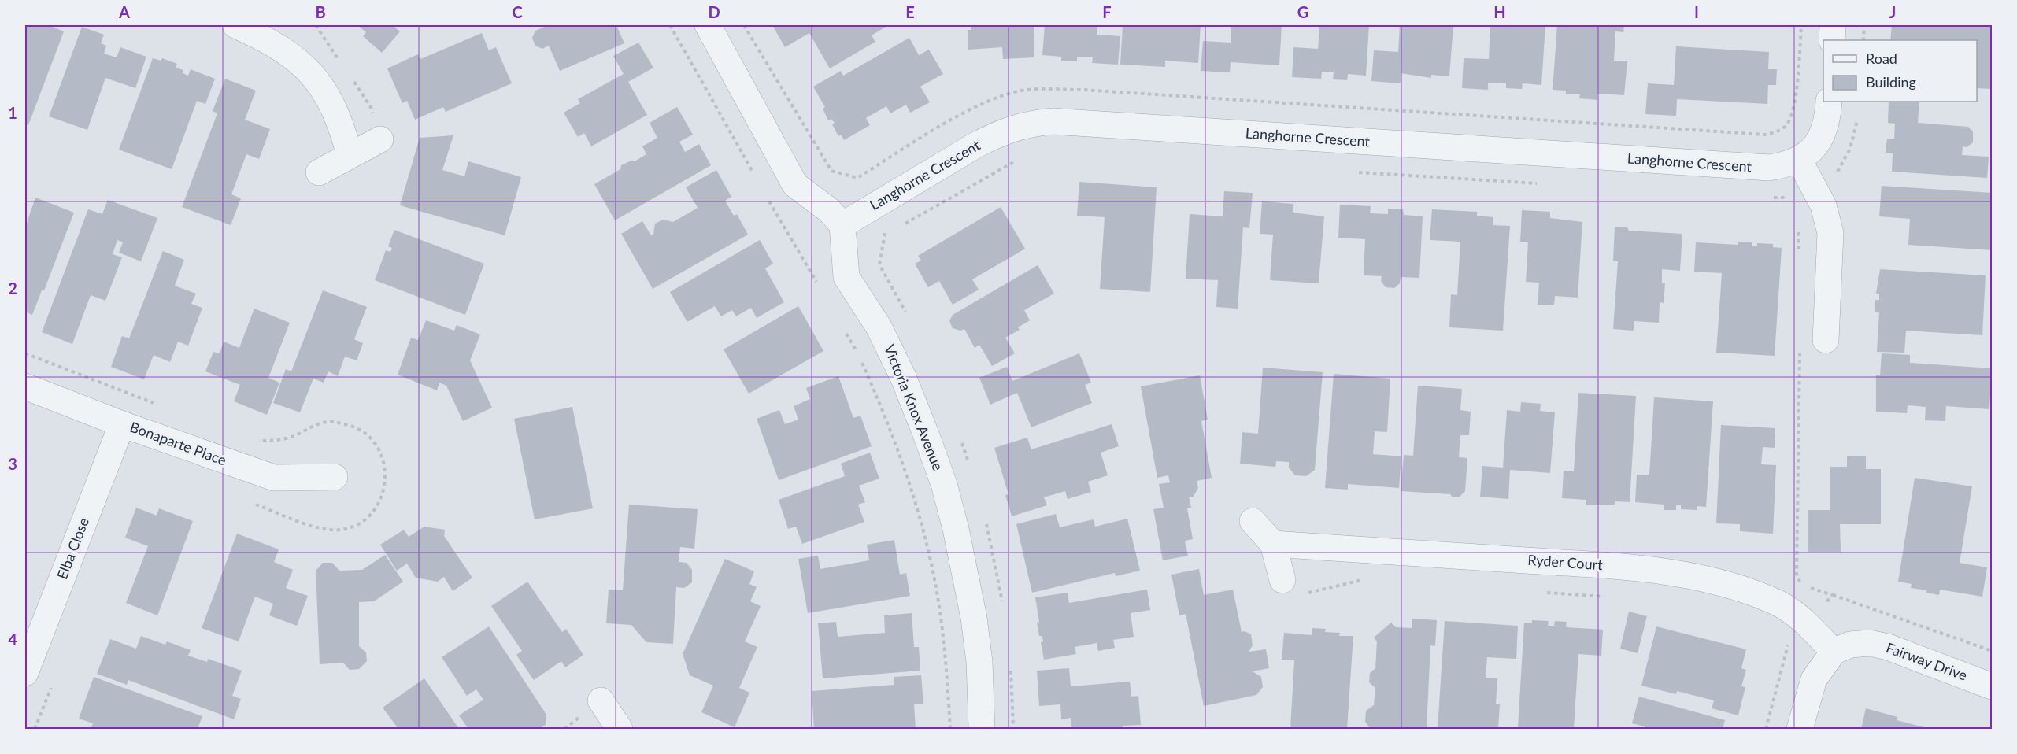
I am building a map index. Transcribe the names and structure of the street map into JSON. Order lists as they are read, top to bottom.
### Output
{
  "streets": {
    "street": [
      "Langhorne Crescent",
      "Victoria Knox Avenue",
      "Bonaparte Place",
      "Elba Close",
      "Ryder Court",
      "Fairway Drive"
    ]
  },
  "crossings": [
    ["Langhorne Crescent", "Victoria Knox Avenue"],
    ["Bonaparte Place", "Elba Close"],
    ["Ryder Court", "Fairway Drive"]
  ],
  "legend": ["Road", "Building"],
  "grid": {
    "columns": [
      "A",
      "B",
      "C",
      "D",
      "E",
      "F",
      "G",
      "H",
      "I",
      "J"
    ],
    "rows": [
      "1",
      "2",
      "3",
      "4"
    ]
  }
}
